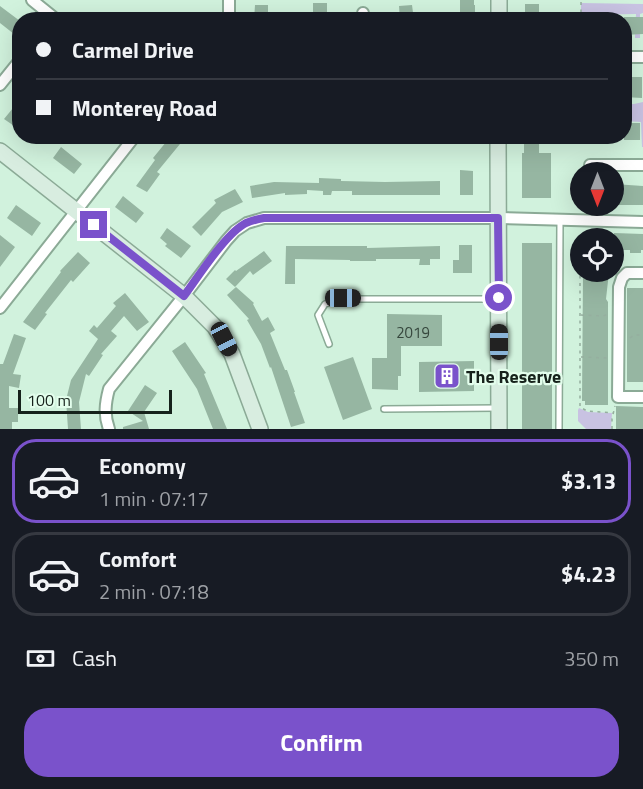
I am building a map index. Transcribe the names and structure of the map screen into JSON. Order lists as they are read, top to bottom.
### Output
{
  "places": {
    "building": ["The Reserve"]
  },
  "house_numbers": ["2019"],
  "scale_bar": "100 m",
  "north": "bottom",
  "page": {
    "banner": ["Carmel Drive", "Monterey Road"],
    "scale": "100 m",
    "list": [
      {
        "name": "Economy",
        "note": "1 min · 07:17",
        "value": "$3.13"
      },
      {
        "name": "Comfort",
        "note": "2 min · 07:18",
        "value": "$4.23"
      }
    ],
    "pay": ["Cash", "350 m"],
    "buttons": "Confirm"
  }
}
